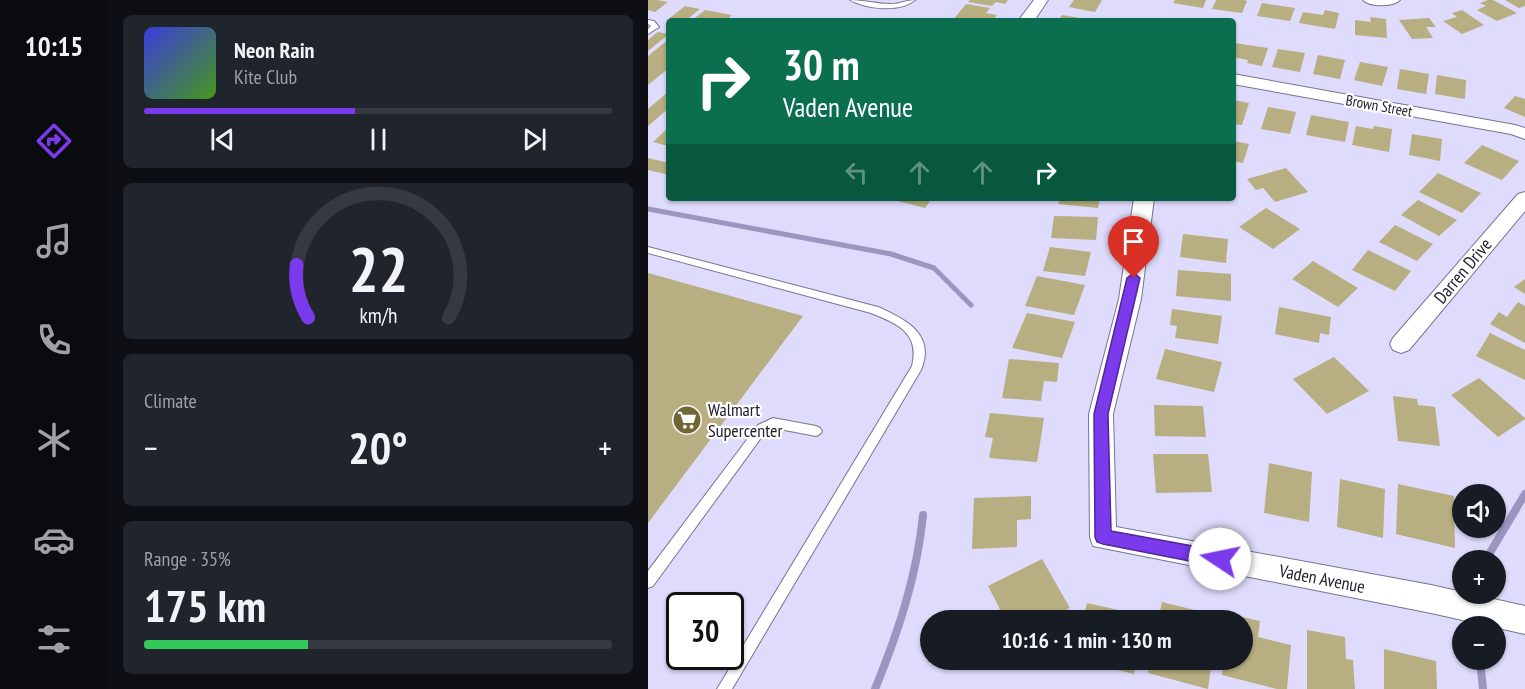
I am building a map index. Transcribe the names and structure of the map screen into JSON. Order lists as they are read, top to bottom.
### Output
{
  "streets": {
    "street": ["Brown Street", "Darren Drive", "Vaden Avenue"]
  },
  "places": {
    "supermarket": ["Walmart Supercenter"]
  },
  "page": {
    "tabs": "10:15",
    "turn": ["30 m", "Vaden Avenue"],
    "song": ["Neon Rain", "Kite Club"],
    "tile": [
      "Climate",
      ["Range · 35%", "175 km"]
    ],
    "heat": ["−", "20°", "+"],
    "map_buttons": ["+", "−"],
    "limit": "30",
    "trip": "10:16 · 1 min · 130 m",
    "gauge": ["22", "km/h"]
  }
}
